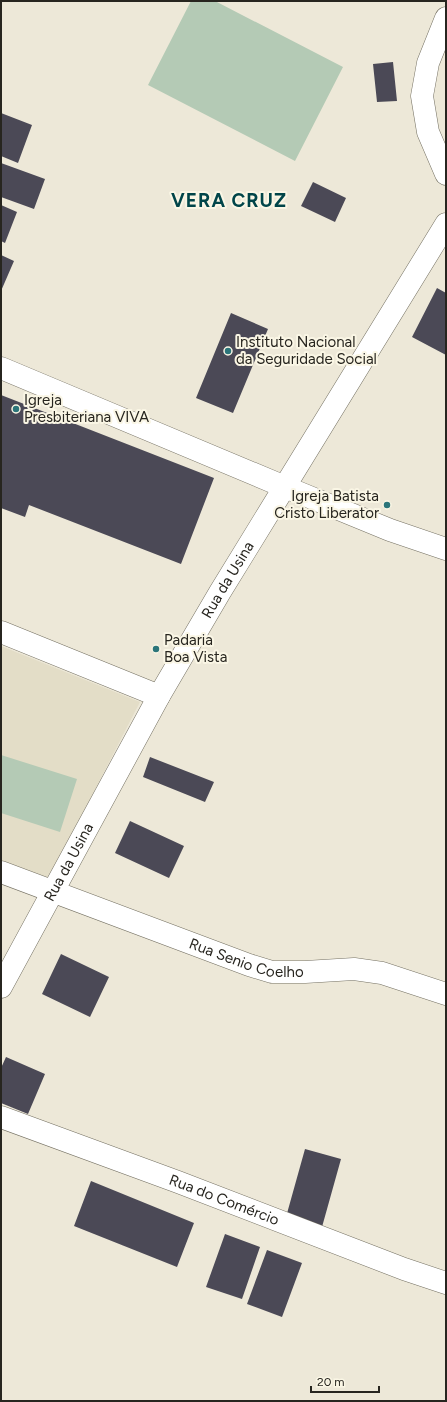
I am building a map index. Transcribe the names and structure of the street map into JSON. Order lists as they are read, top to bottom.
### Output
{
  "streets": {
    "street": ["Rua da Usina", "Rua Senio Coelho", "Rua do Comércio"]
  },
  "crossings": [
    ["Rua da Usina", "Rua Senio Coelho"]
  ],
  "districts": ["VERA CRUZ"],
  "places": [
    "Instituto Nacional da Seguridade Social",
    "Igreja Presbiteriana VIVA",
    "Igreja Batista Cristo Liberator",
    "Padaria Boa Vista"
  ],
  "scale_bar": "20 m"
}
